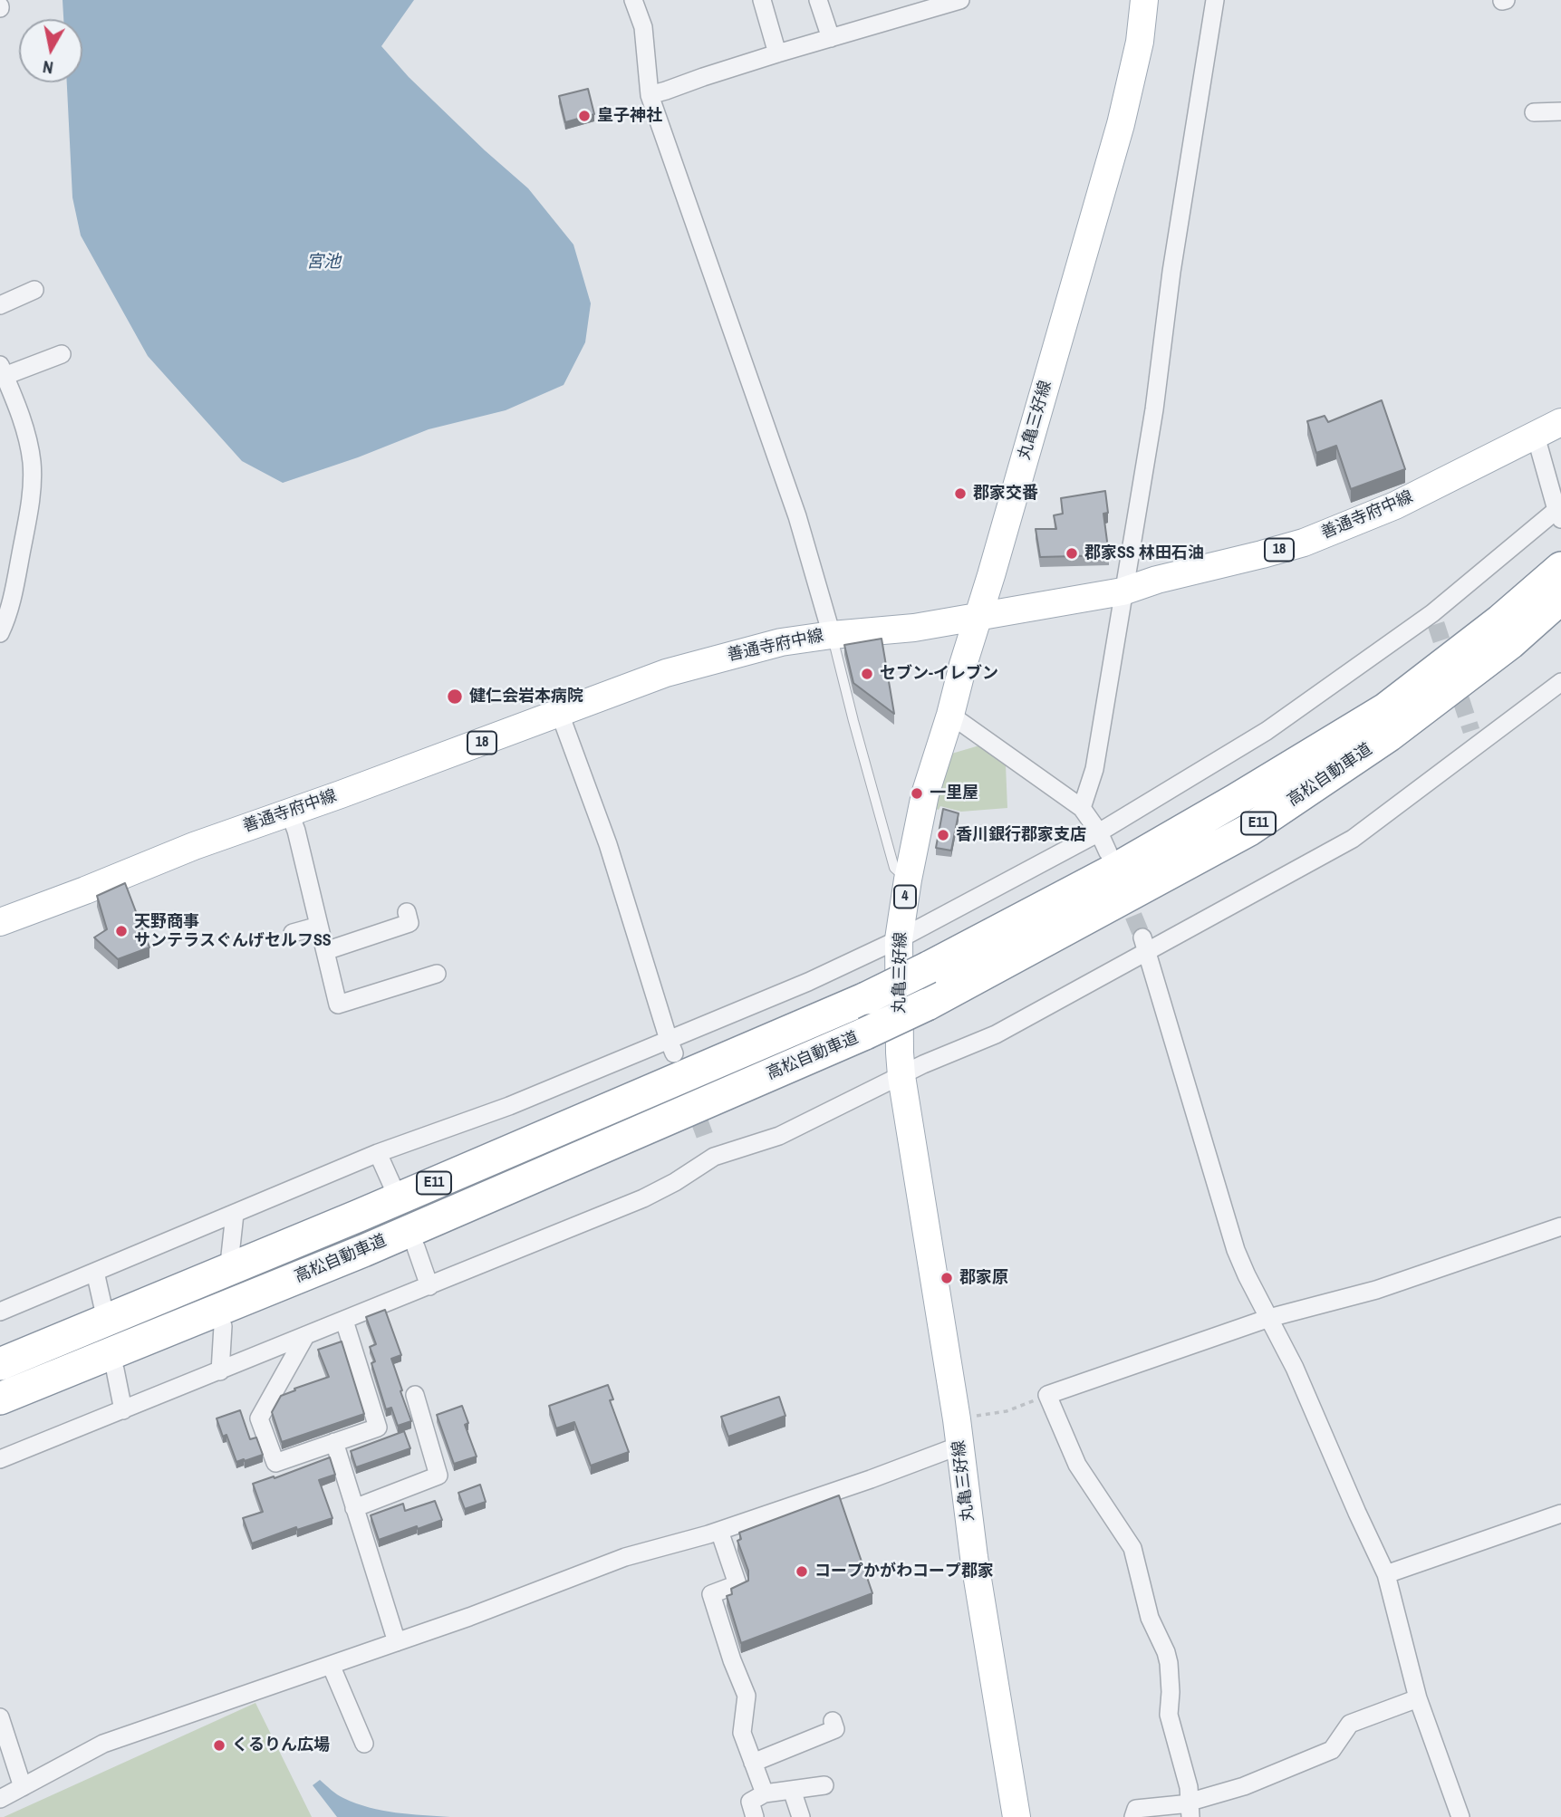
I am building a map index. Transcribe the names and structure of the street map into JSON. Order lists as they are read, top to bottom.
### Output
{
  "streets": {
    "highway": ["高松自動車道", "E11"],
    "main road": [
      "丸亀三好線",
      "善通寺府中線",
      "18",
      "4"
    ]
  },
  "crossings": [
    ["丸亀三好線", "善通寺府中線"]
  ],
  "water": ["宮池"],
  "places": [
    "皇子神社",
    "郡家交番",
    "郡家SS 林田石油",
    "セブン-イレブン",
    "健仁会岩本病院",
    "一里屋",
    "香川銀行郡家支店",
    "天野商事 サンテラスぐんげセルフSS",
    "郡家原",
    "コープかがわコープ郡家",
    "くるりん広場"
  ],
  "north": "bottom"
}
